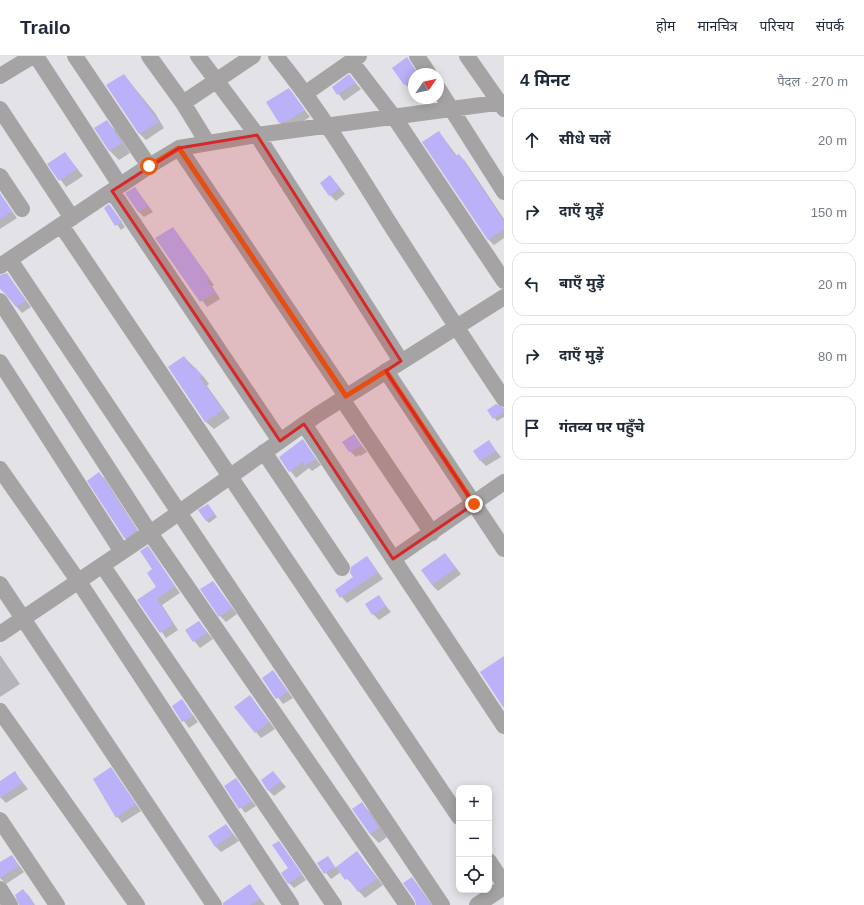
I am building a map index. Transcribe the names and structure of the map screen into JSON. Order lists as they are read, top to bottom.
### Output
{
  "north": "top right",
  "page": {
    "header": "Trailo",
    "nav": [
      "होम",
      "मानचित्र",
      "परिचय",
      "संपर्क"
    ],
    "heading": ["4 मिनट", "पैदल · 270 m"],
    "list": [
      ["सीधे चलें", "20 m"],
      ["दाएँ मुड़ें", "150 m"],
      ["बाएँ मुड़ें", "20 m"],
      ["दाएँ मुड़ें", "80 m"],
      "गंतव्य पर पहुँचे"
    ],
    "map_buttons": ["+", "−"]
  }
}
